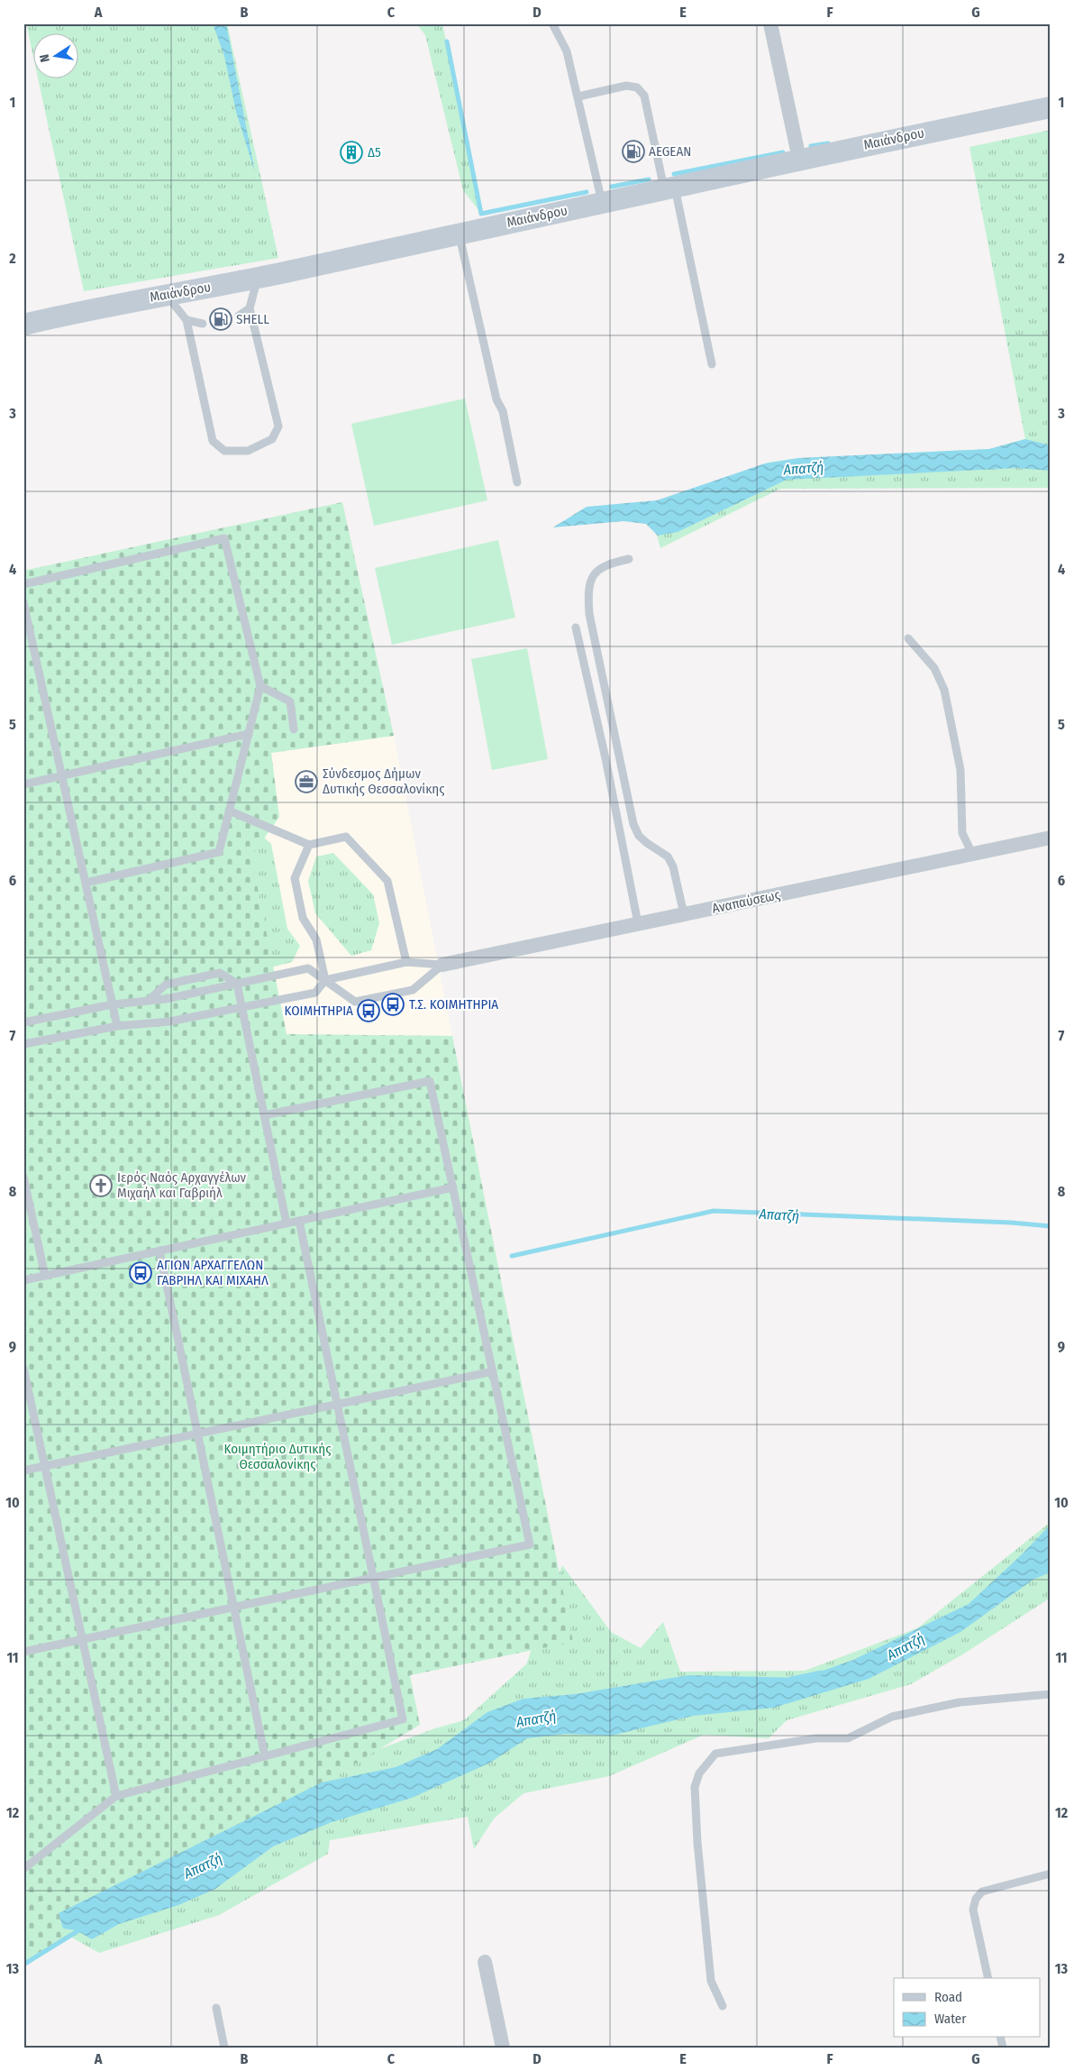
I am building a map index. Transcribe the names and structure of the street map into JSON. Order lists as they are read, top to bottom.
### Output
{
  "streets": {
    "main road": ["Μαιάνδρου"],
    "street": ["Αναπαύσεως"]
  },
  "water": ["Απατζή"],
  "parks": ["Κοιμητήριο Δυτικής Θεσσαλονίκης"],
  "places": {
    "fuel station": ["AEGEAN", "SHELL"],
    "building": ["Δ5"],
    "office": ["Σύνδεσμος Δήμων Δυτικής Θεσσαλονίκης"],
    "bus stop": ["Τ.Σ. ΚΟΙΜΗΤΗΡΙΑ", "ΚΟΙΜΗΤΗΡΙΑ", "ΑΓΙΩΝ ΑΡΧΑΓΓΕΛΩΝ ΓΑΒΡΙΗΛ ΚΑΙ ΜΙΧΑΗΛ"],
    "church": ["Ιερός Ναός Αρχαγγέλων Μιχαήλ και Γαβριήλ"]
  },
  "legend": ["Road", "Water"],
  "north": "left",
  "grid": {
    "columns": [
      "A",
      "B",
      "C",
      "D",
      "E",
      "F",
      "G"
    ],
    "rows": [
      "1",
      "2",
      "3",
      "4",
      "5",
      "6",
      "7",
      "8",
      "9",
      "10",
      "11",
      "12",
      "13"
    ]
  }
}
